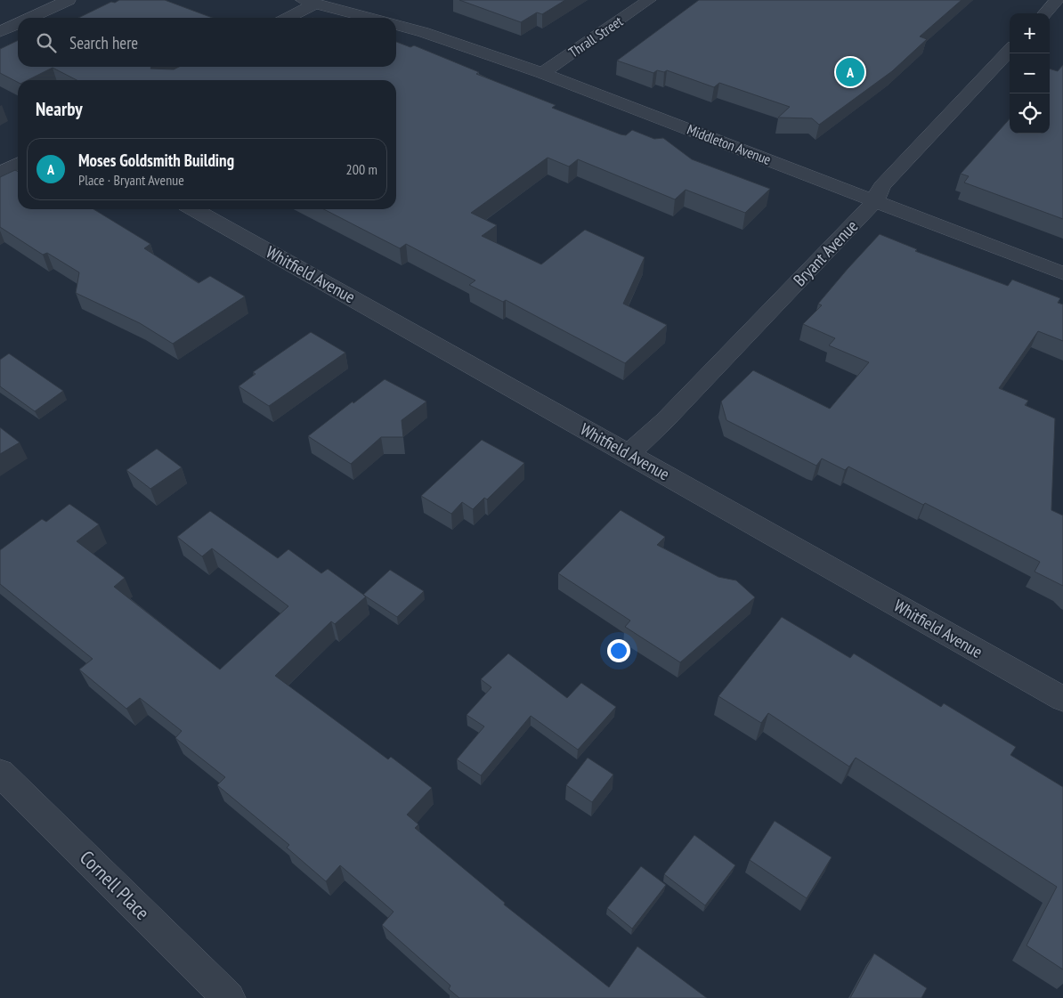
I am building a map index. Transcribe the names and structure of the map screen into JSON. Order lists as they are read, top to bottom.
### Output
{
  "streets": {
    "street": [
      "Thrall Street",
      "Middleton Avenue",
      "Bryant Avenue",
      "Whitfield Avenue",
      "Cornell Place"
    ]
  },
  "crossings": [
    ["Thrall Street", "Middleton Avenue"],
    ["Middleton Avenue", "Bryant Avenue"],
    ["Bryant Avenue", "Whitfield Avenue"]
  ],
  "page": {
    "map_buttons": ["+", "−"],
    "search": "Search here",
    "pins": "A",
    "heading": "Nearby",
    "list": [
      {
        "mark": "A",
        "name": "Moses Goldsmith Building",
        "note": "Place · Bryant Avenue",
        "value": "200 m"
      }
    ]
  }
}
